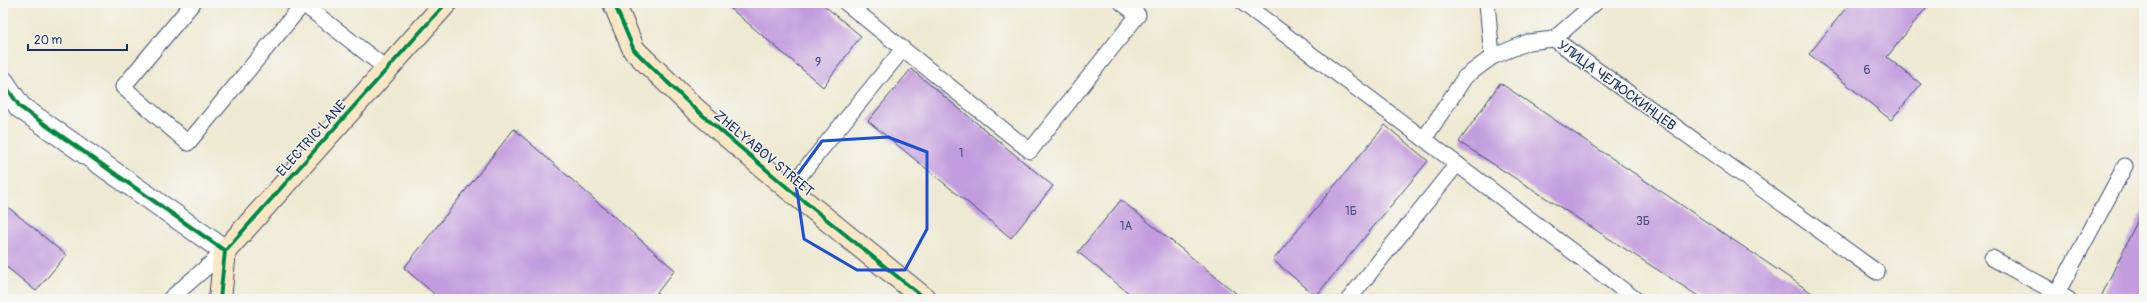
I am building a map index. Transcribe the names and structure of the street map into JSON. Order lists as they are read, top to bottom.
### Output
{
  "streets": {
    "street": ["ELECTRIC LANE", "ZHELYABOV STREET"],
    "lane": ["УЛИЦА ЧЕЛЮСКИНЦЕВ"]
  },
  "house_numbers": [
    "9",
    "6",
    "1",
    "1Б",
    "3Б",
    "1А"
  ],
  "scale_bar": "20 m"
}
